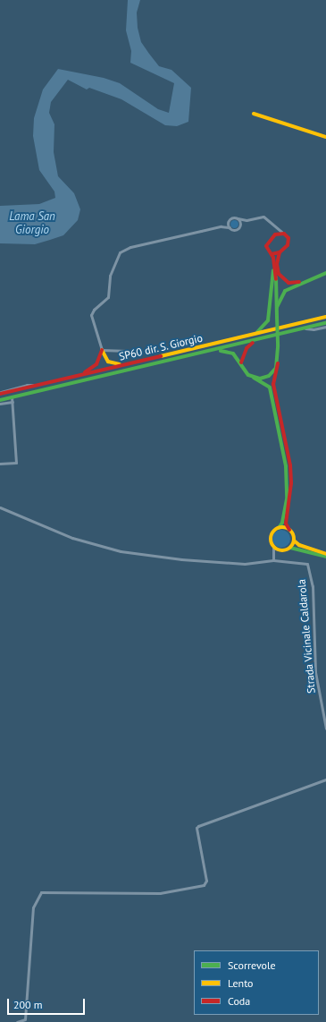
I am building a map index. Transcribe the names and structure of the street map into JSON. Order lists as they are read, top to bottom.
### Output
{
  "streets": {
    "main road": ["SP60 dir. S. Giorgio"],
    "street": ["Strada Vicinale Caldarola"]
  },
  "water": ["Lama San Giorgio"],
  "legend": ["Scorrevole", "Lento", "Coda"],
  "scale_bar": "200 m"
}
